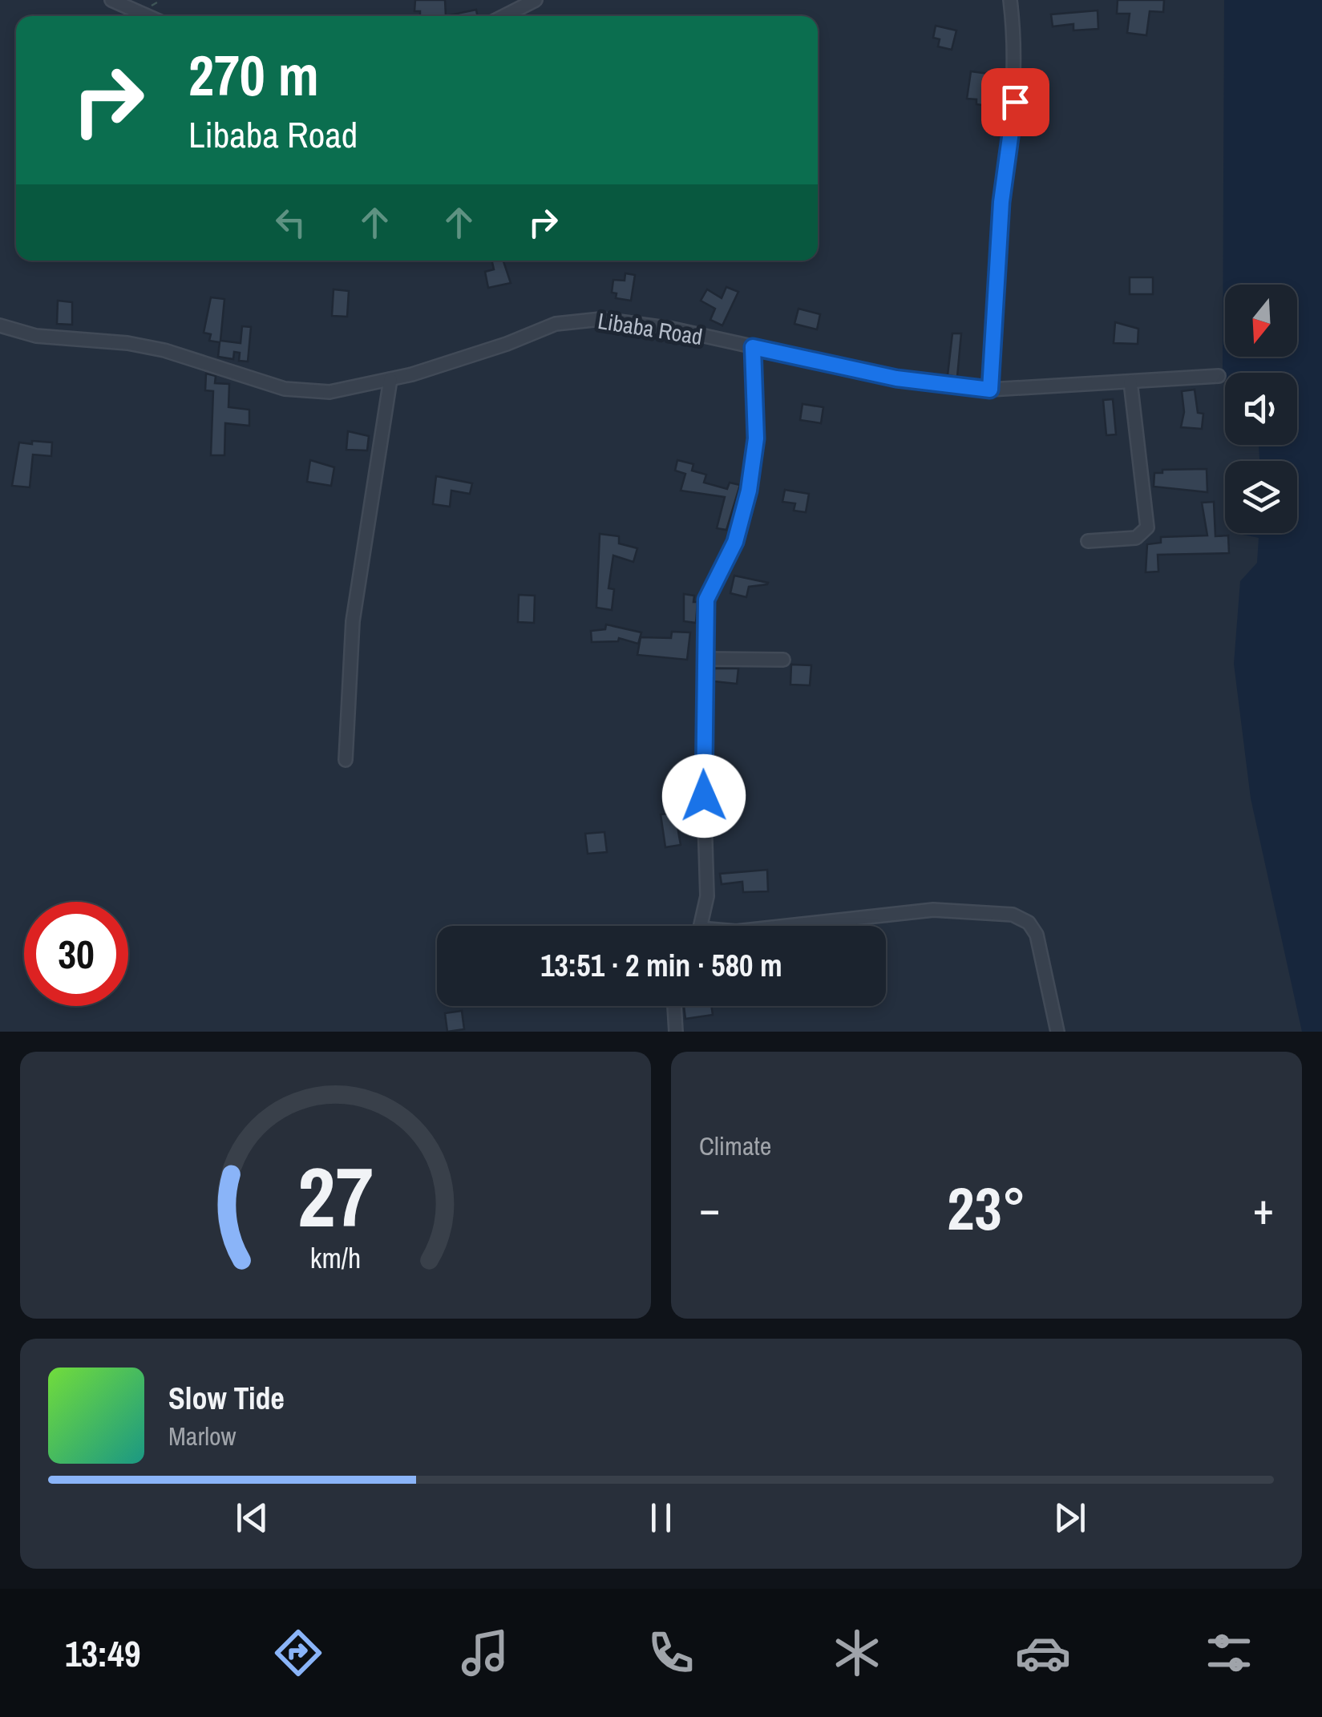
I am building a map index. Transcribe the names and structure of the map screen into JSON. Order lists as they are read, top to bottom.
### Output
{
  "streets": {
    "street": ["Libaba Road"]
  },
  "north": "bottom",
  "page": {
    "turn": ["270 m", "Libaba Road"],
    "limit": "30",
    "trip": "13:51 · 2 min · 580 m",
    "tile": "Climate",
    "heat": ["−", "23°", "+"],
    "song": ["Slow Tide", "Marlow"],
    "tabs": "13:49",
    "gauge": ["27", "km/h"]
  }
}
